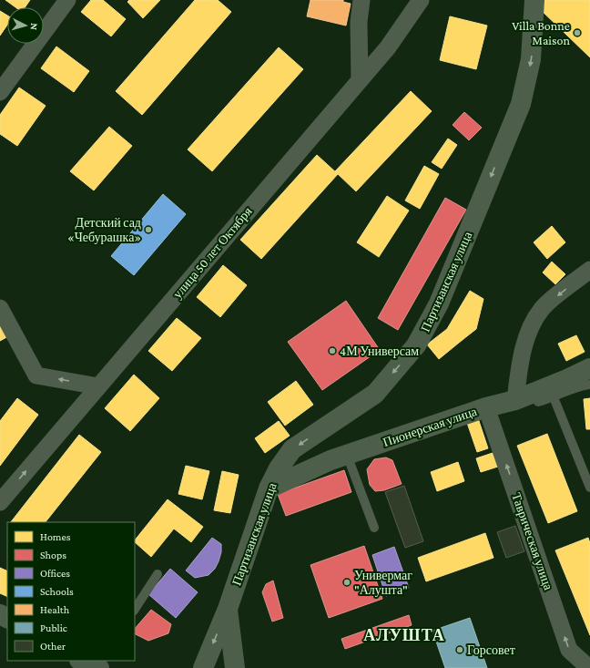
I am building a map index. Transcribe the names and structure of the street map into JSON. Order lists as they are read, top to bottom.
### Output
{
  "streets": {
    "main road": ["Партизанская улица", "Пионерская улица"],
    "street": ["улица 50 лет Октября", "Таврическая улица"]
  },
  "crossings": [
    ["Партизанская улица", "Пионерская улица"],
    ["Пионерская улица", "Таврическая улица"]
  ],
  "one_way": ["Партизанская улица", "Таврическая улица"],
  "districts": ["АЛУШТА"],
  "places": [
    "Villa Bonne Maison",
    "Детский сад «Чебурашка»",
    "4М Универсам",
    "Универмаг \"Алушта\"",
    "Горсовет"
  ],
  "legend": [
    "Homes",
    "Shops",
    "Offices",
    "Schools",
    "Health",
    "Public",
    "Other"
  ],
  "north": "right"
}
